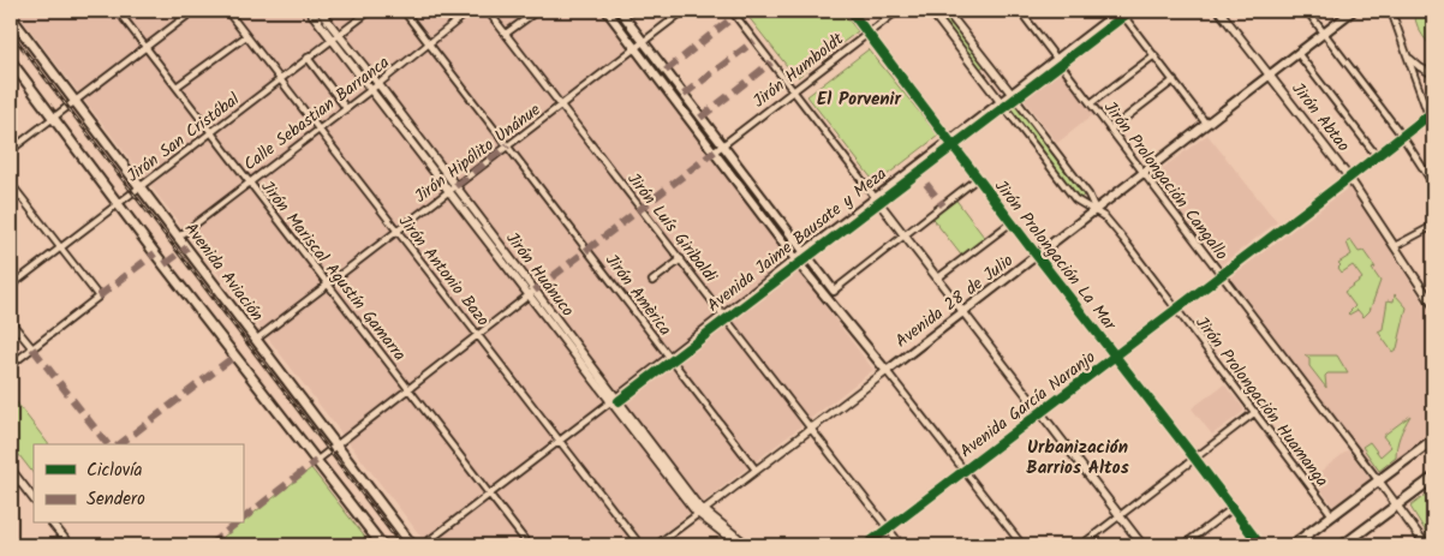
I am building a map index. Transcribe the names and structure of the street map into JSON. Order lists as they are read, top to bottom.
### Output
{
  "streets": {
    "main road": ["Avenida Jaime Bausate y Meza", "Avenida Aviación", "Avenida 28 de Julio"],
    "street": [
      "Jirón Humboldt",
      "Calle Sebastian Barranca",
      "Jirón Abtao",
      "Jirón San Cristóbal",
      "Jirón Hipólito Unánue",
      "Jirón Prolongación Cangallo",
      "Jirón Luís Giribaldi",
      "Jirón Prolongación La Mar",
      "Jirón Mariscal Agustín Gamarra",
      "Jirón Antonio Bazo",
      "Jirón Huánuco",
      "Jirón Amèrica",
      "Jirón Prolongación Huamanga",
      "Avenida García Naranjo"
    ]
  },
  "crossings": [
    ["Jirón Humboldt", "Jirón Prolongación La Mar"],
    ["Calle Sebastian Barranca", "Jirón Mariscal Agustín Gamarra"],
    ["Calle Sebastian Barranca", "Jirón Antonio Bazo"],
    ["Calle Sebastian Barranca", "Avenida Aviación"],
    ["Calle Sebastian Barranca", "Jirón Huánuco"],
    ["Calle Sebastian Barranca", "Jirón Amèrica"],
    ["Jirón Abtao", "Avenida 28 de Julio"],
    ["Jirón Abtao", "Avenida García Naranjo"],
    ["Jirón San Cristóbal", "Jirón Mariscal Agustín Gamarra"],
    ["Jirón San Cristóbal", "Jirón Antonio Bazo"],
    ["Jirón San Cristóbal", "Avenida Aviación"],
    ["Jirón San Cristóbal", "Jirón Huánuco"],
    ["Jirón Hipólito Unánue", "Jirón Luís Giribaldi"],
    ["Jirón Hipólito Unánue", "Jirón Mariscal Agustín Gamarra"],
    ["Jirón Hipólito Unánue", "Jirón Antonio Bazo"],
    ["Jirón Hipólito Unánue", "Avenida Aviación"],
    ["Jirón Hipólito Unánue", "Jirón Huánuco"],
    ["Jirón Hipólito Unánue", "Jirón Amèrica"],
    ["Jirón Prolongación Cangallo", "Avenida Jaime Bausate y Meza"],
    ["Jirón Prolongación Cangallo", "Avenida 28 de Julio"],
    ["Jirón Prolongación Cangallo", "Avenida García Naranjo"],
    ["Jirón Luís Giribaldi", "Avenida Jaime Bausate y Meza"],
    ["Jirón Luís Giribaldi", "Avenida 28 de Julio"],
    ["Jirón Luís Giribaldi", "Avenida García Naranjo"],
    ["Avenida Jaime Bausate y Meza", "Jirón Prolongación La Mar"],
    ["Avenida Jaime Bausate y Meza", "Jirón Mariscal Agustín Gamarra"],
    ["Avenida Jaime Bausate y Meza", "Jirón Antonio Bazo"],
    ["Avenida Jaime Bausate y Meza", "Jirón Huánuco"],
    ["Avenida Jaime Bausate y Meza", "Jirón Amèrica"],
    ["Avenida Jaime Bausate y Meza", "Jirón Prolongación Huamanga"],
    ["Jirón Prolongación La Mar", "Avenida 28 de Julio"],
    ["Jirón Prolongación La Mar", "Avenida García Naranjo"],
    ["Jirón Huánuco", "Avenida 28 de Julio"],
    ["Jirón Amèrica", "Avenida 28 de Julio"],
    ["Avenida 28 de Julio", "Jirón Prolongación Huamanga"],
    ["Jirón Prolongación Huamanga", "Avenida García Naranjo"]
  ],
  "districts": ["El Porvenir", "Urbanización Barrios Altos"],
  "legend": ["Ciclovía", "Sendero"]
}
